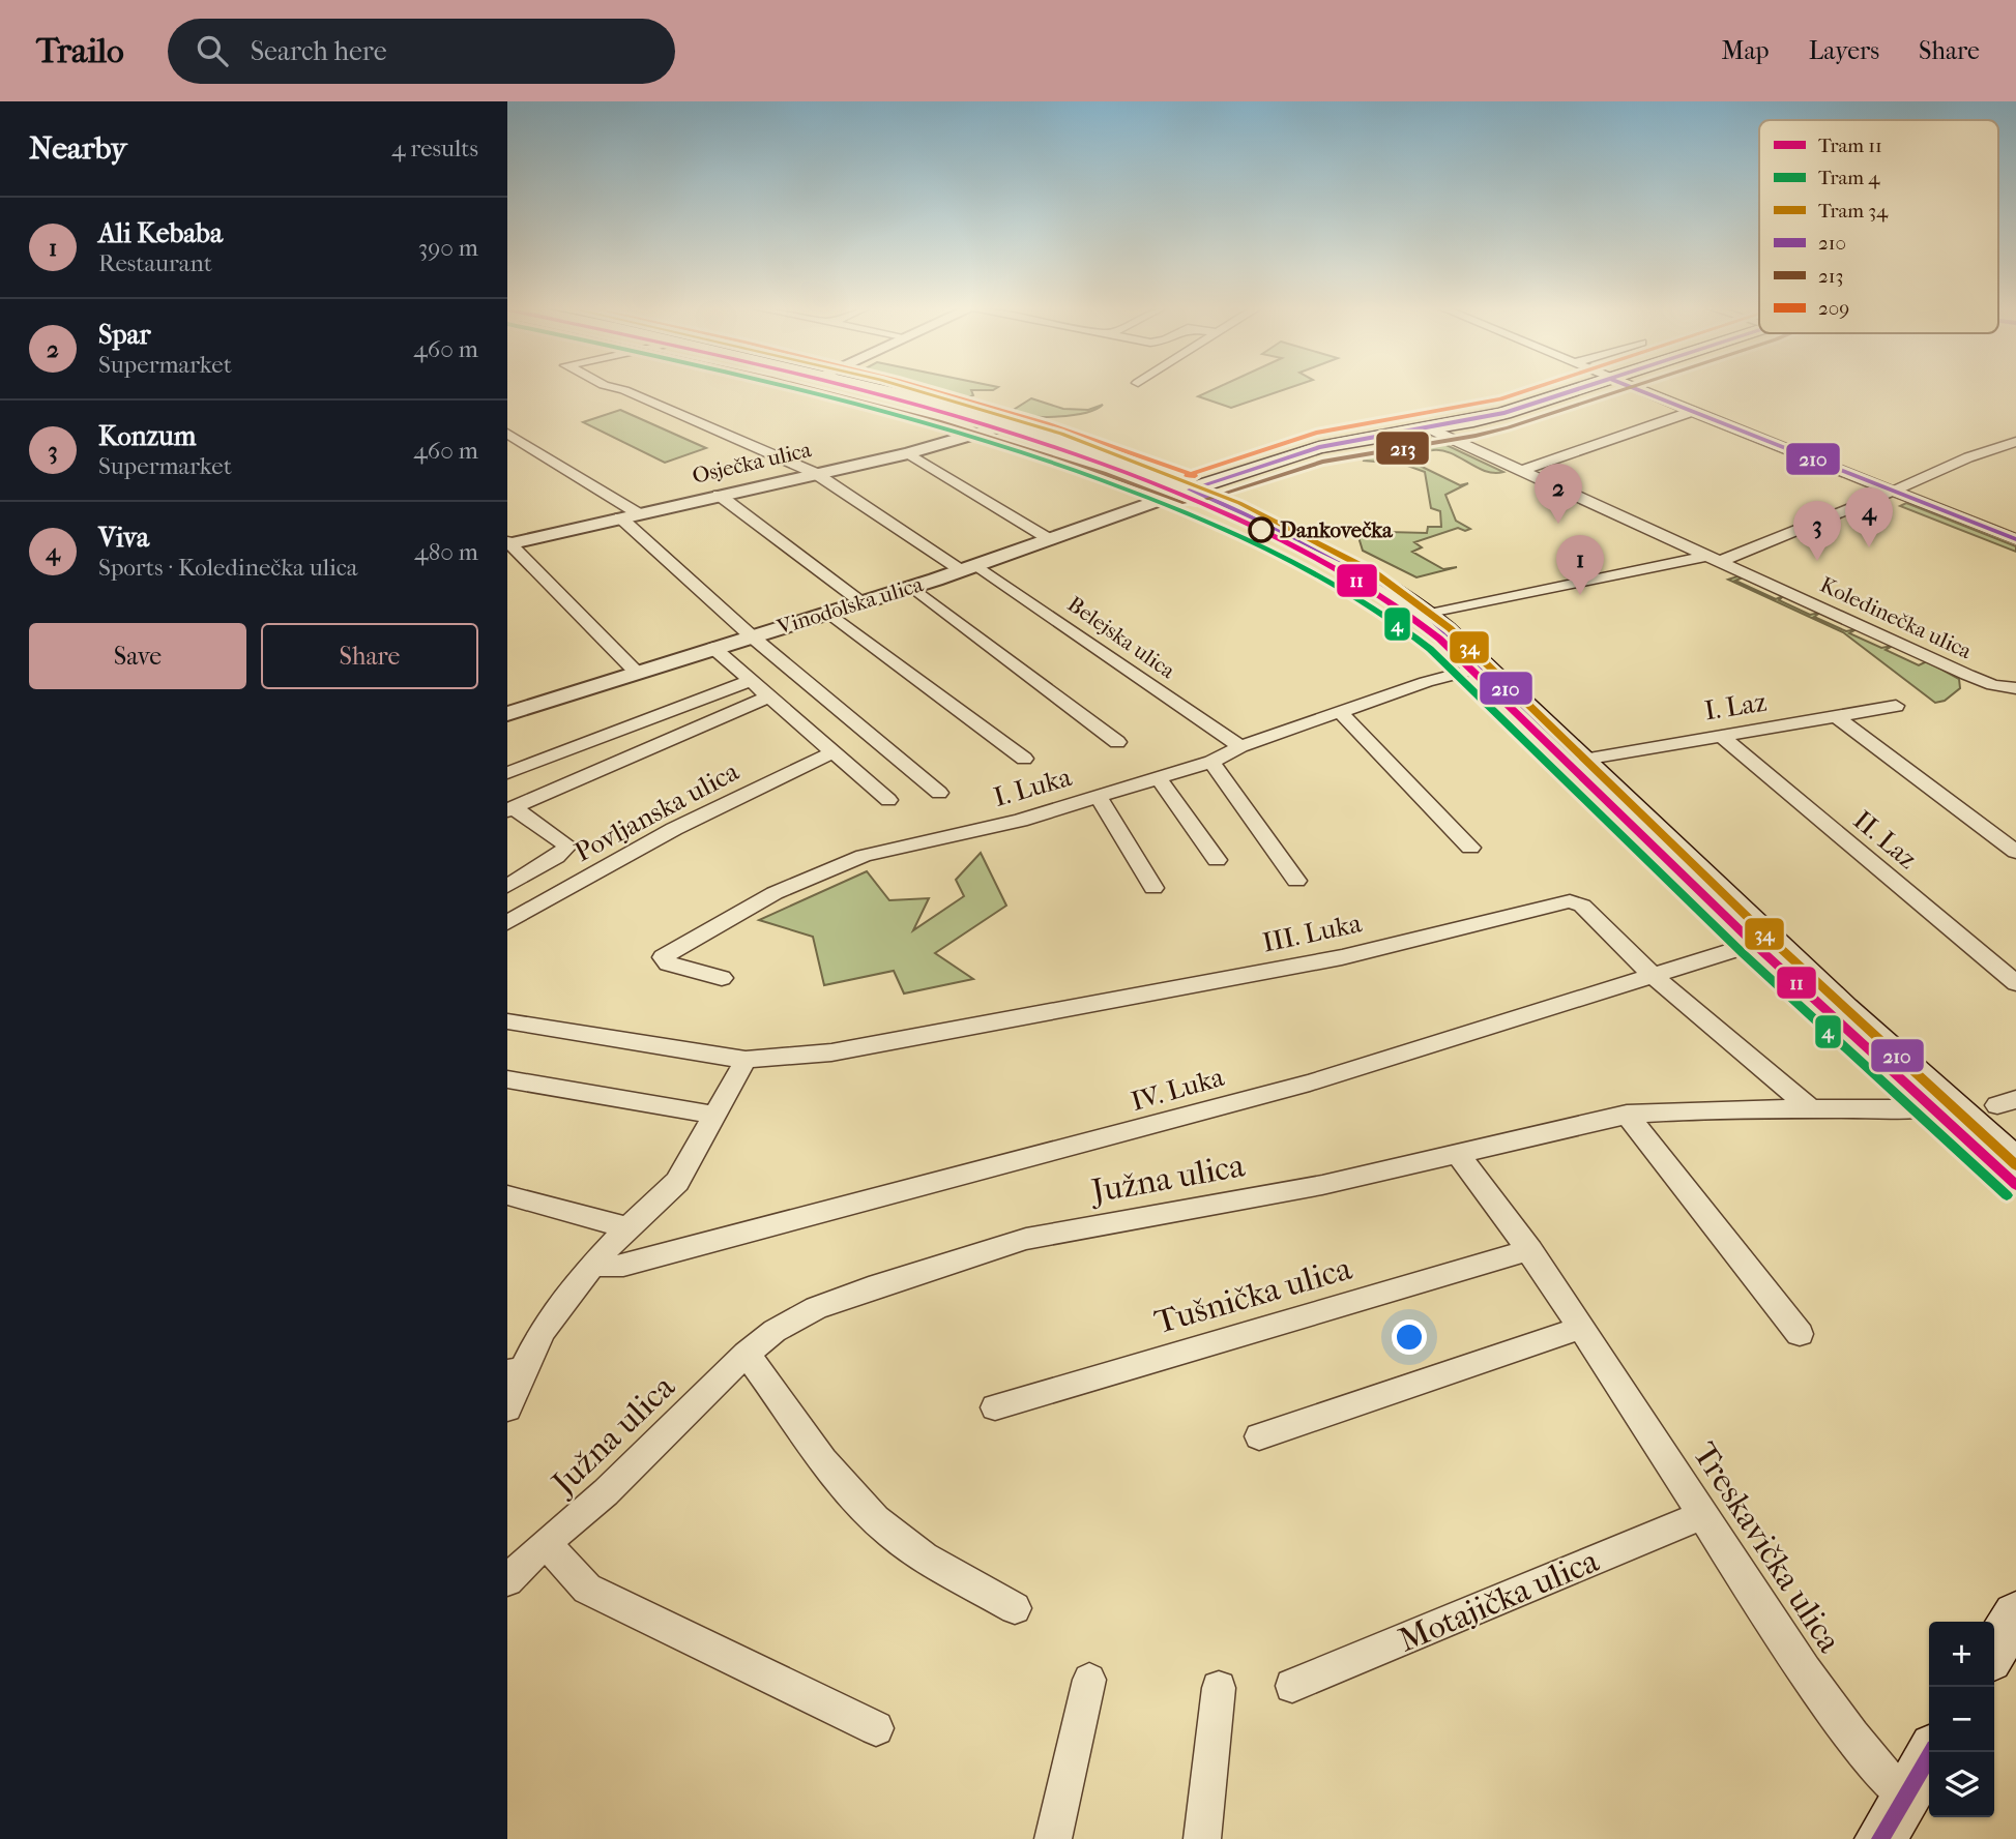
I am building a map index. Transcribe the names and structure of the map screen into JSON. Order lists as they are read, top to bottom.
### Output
{
  "streets": {
    "street": [
      "Osječka ulica",
      "Vinodolska ulica",
      "Koledinečka ulica",
      "Belejska ulica",
      "I. Laz",
      "I. Luka",
      "Povljanska ulica",
      "II. Laz",
      "III. Luka",
      "IV. Luka",
      "Južna ulica",
      "Tušnička ulica",
      "Treskavička ulica",
      "Motajička ulica"
    ]
  },
  "crossings": [
    ["Osječka ulica", "Belejska ulica"],
    ["Vinodolska ulica", "Belejska ulica"],
    ["Belejska ulica", "I. Luka"],
    ["I. Laz", "II. Laz"],
    ["III. Luka", "IV. Luka"],
    ["III. Luka", "Južna ulica"],
    ["Južna ulica", "Treskavička ulica"],
    ["Tušnička ulica", "Treskavička ulica"],
    ["Treskavička ulica", "Motajička ulica"]
  ],
  "places": ["Dankovečka"],
  "lines": [
    "tram line 11",
    "tram line 4",
    "tram line 34",
    "transit line 210",
    "transit line 213",
    "transit line 209"
  ],
  "legend": [
    "Tram 11",
    "Tram 4",
    "Tram 34",
    "210",
    "213",
    "209"
  ],
  "page": {
    "header": "Trailo",
    "search": "Search here",
    "nav": ["Map", "Layers", "Share"],
    "heading": ["Nearby", "4 results"],
    "list": [
      {
        "mark": "1",
        "name": "Ali Kebaba",
        "note": "Restaurant",
        "value": "390 m"
      },
      {
        "mark": "2",
        "name": "Spar",
        "note": "Supermarket",
        "value": "460 m"
      },
      {
        "mark": "3",
        "name": "Konzum",
        "note": "Supermarket",
        "value": "460 m"
      },
      {
        "mark": "4",
        "name": "Viva",
        "note": "Sports · Koledinečka ulica",
        "value": "480 m"
      }
    ],
    "pins": [
      "2",
      "4",
      "3",
      "1"
    ],
    "buttons": ["Save", "Share"],
    "map_buttons": ["+", "−"]
  }
}
